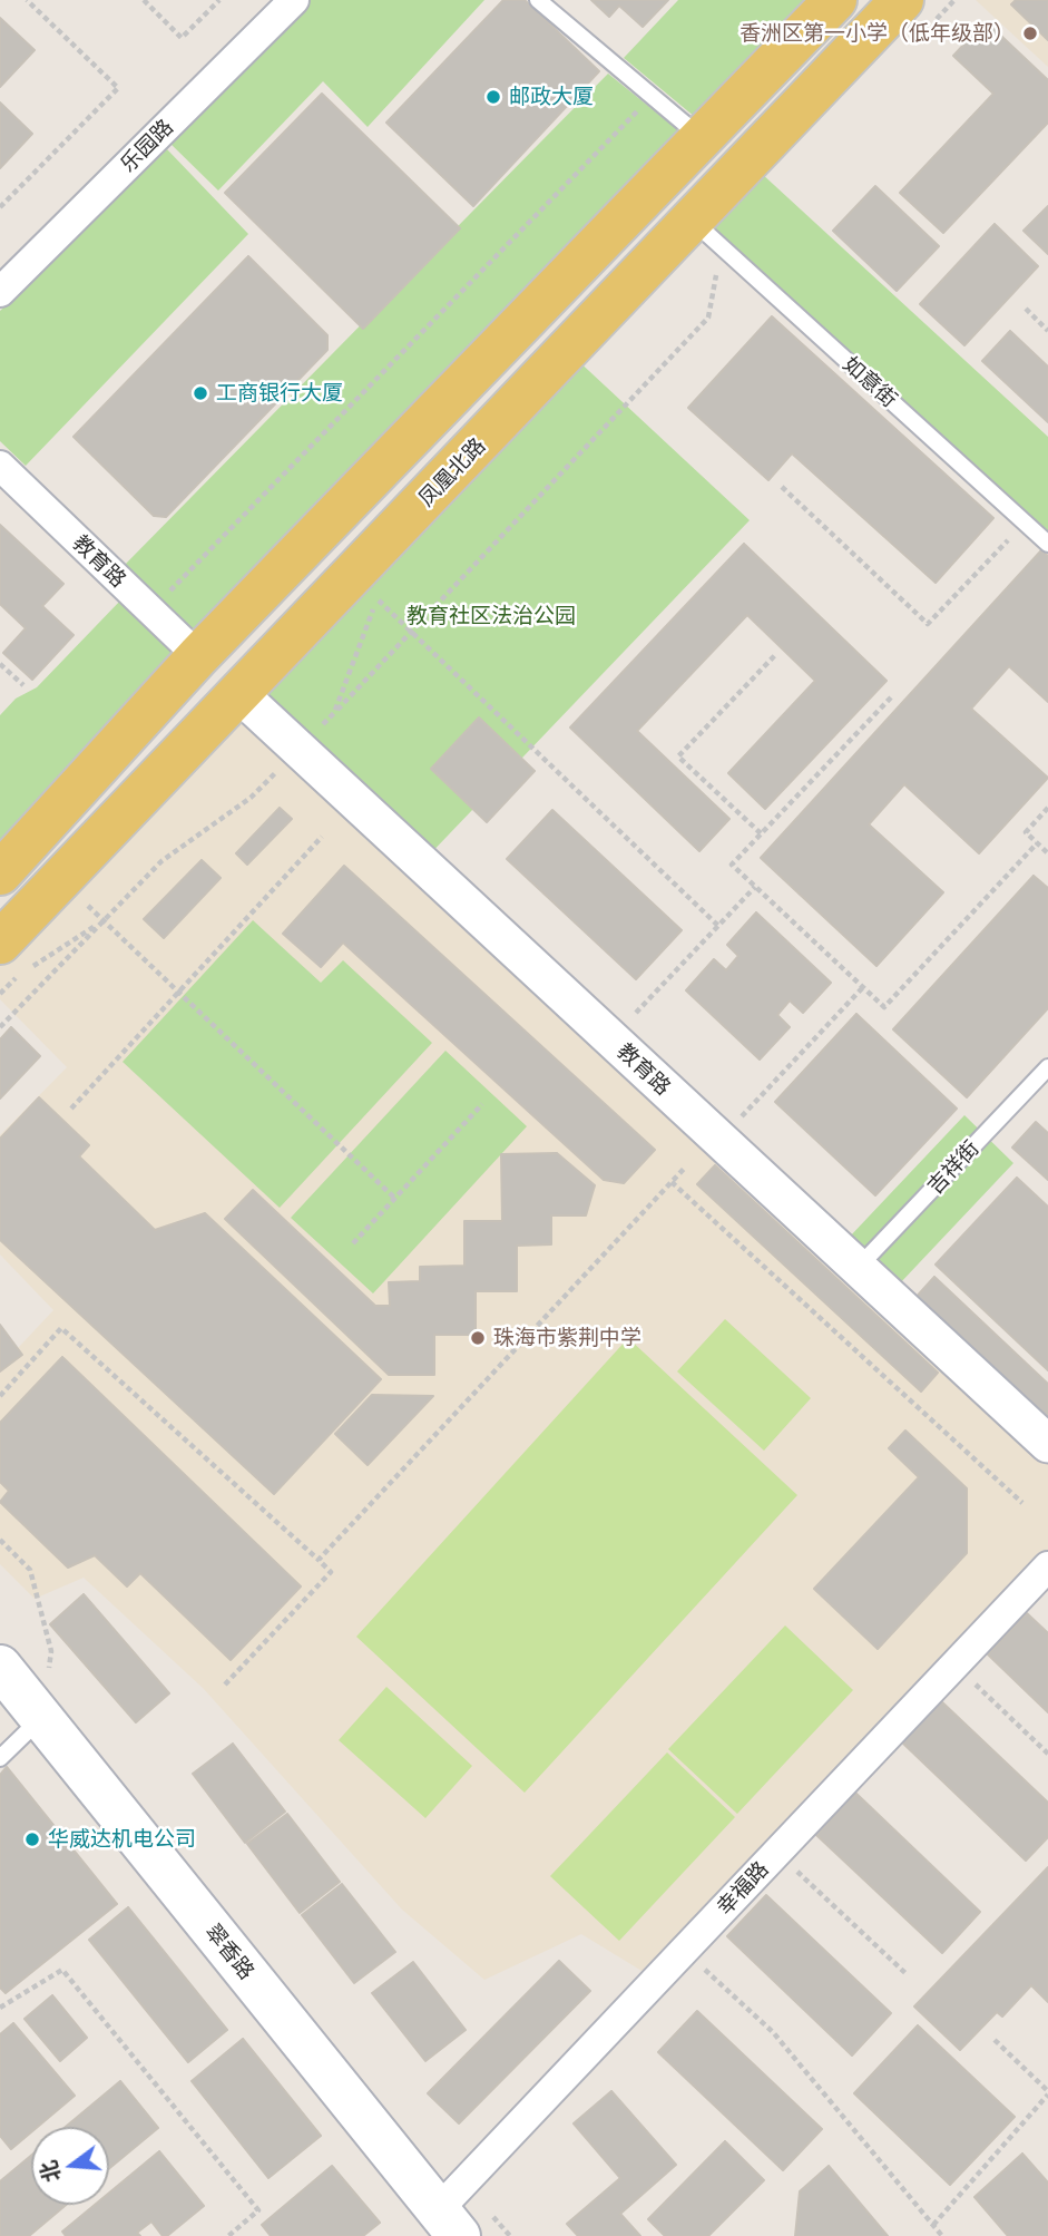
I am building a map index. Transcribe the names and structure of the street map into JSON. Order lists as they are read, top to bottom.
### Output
{
  "streets": {
    "main road": ["凤凰北路", "翠香路"],
    "street": ["乐园路", "教育路", "幸福路"],
    "lane": ["如意街", "吉祥街"]
  },
  "crossings": [
    ["如意街", "凤凰北路"],
    ["凤凰北路", "教育路"],
    ["教育路", "吉祥街"],
    ["幸福路", "翠香路"]
  ],
  "parks": ["教育社区法治公园"],
  "places": [
    "香洲区第一小学（低年级部）",
    "邮政大厦",
    "工商银行大厦",
    "珠海市紫荆中学",
    "华威达机电公司"
  ],
  "north": "left"
}
